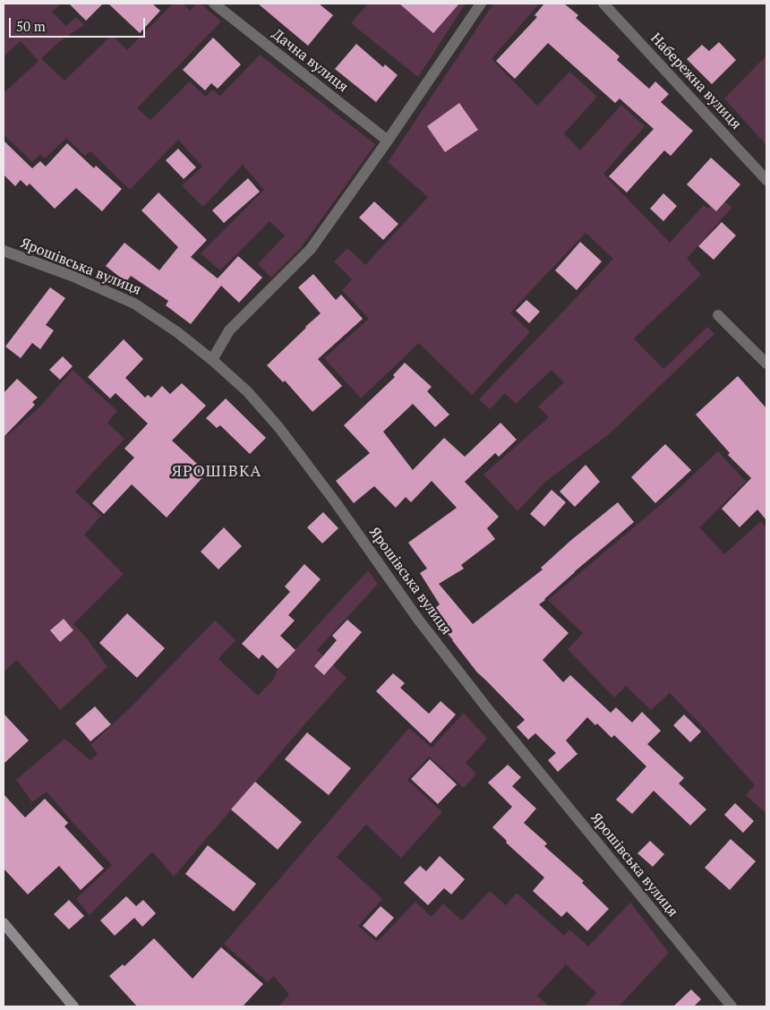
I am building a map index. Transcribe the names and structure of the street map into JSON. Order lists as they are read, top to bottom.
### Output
{
  "streets": {
    "street": ["Дачна вулиця", "Набережна вулиця", "Ярошівська вулиця"]
  },
  "districts": ["ЯРОШІВКА"],
  "scale_bar": "50 m"
}
